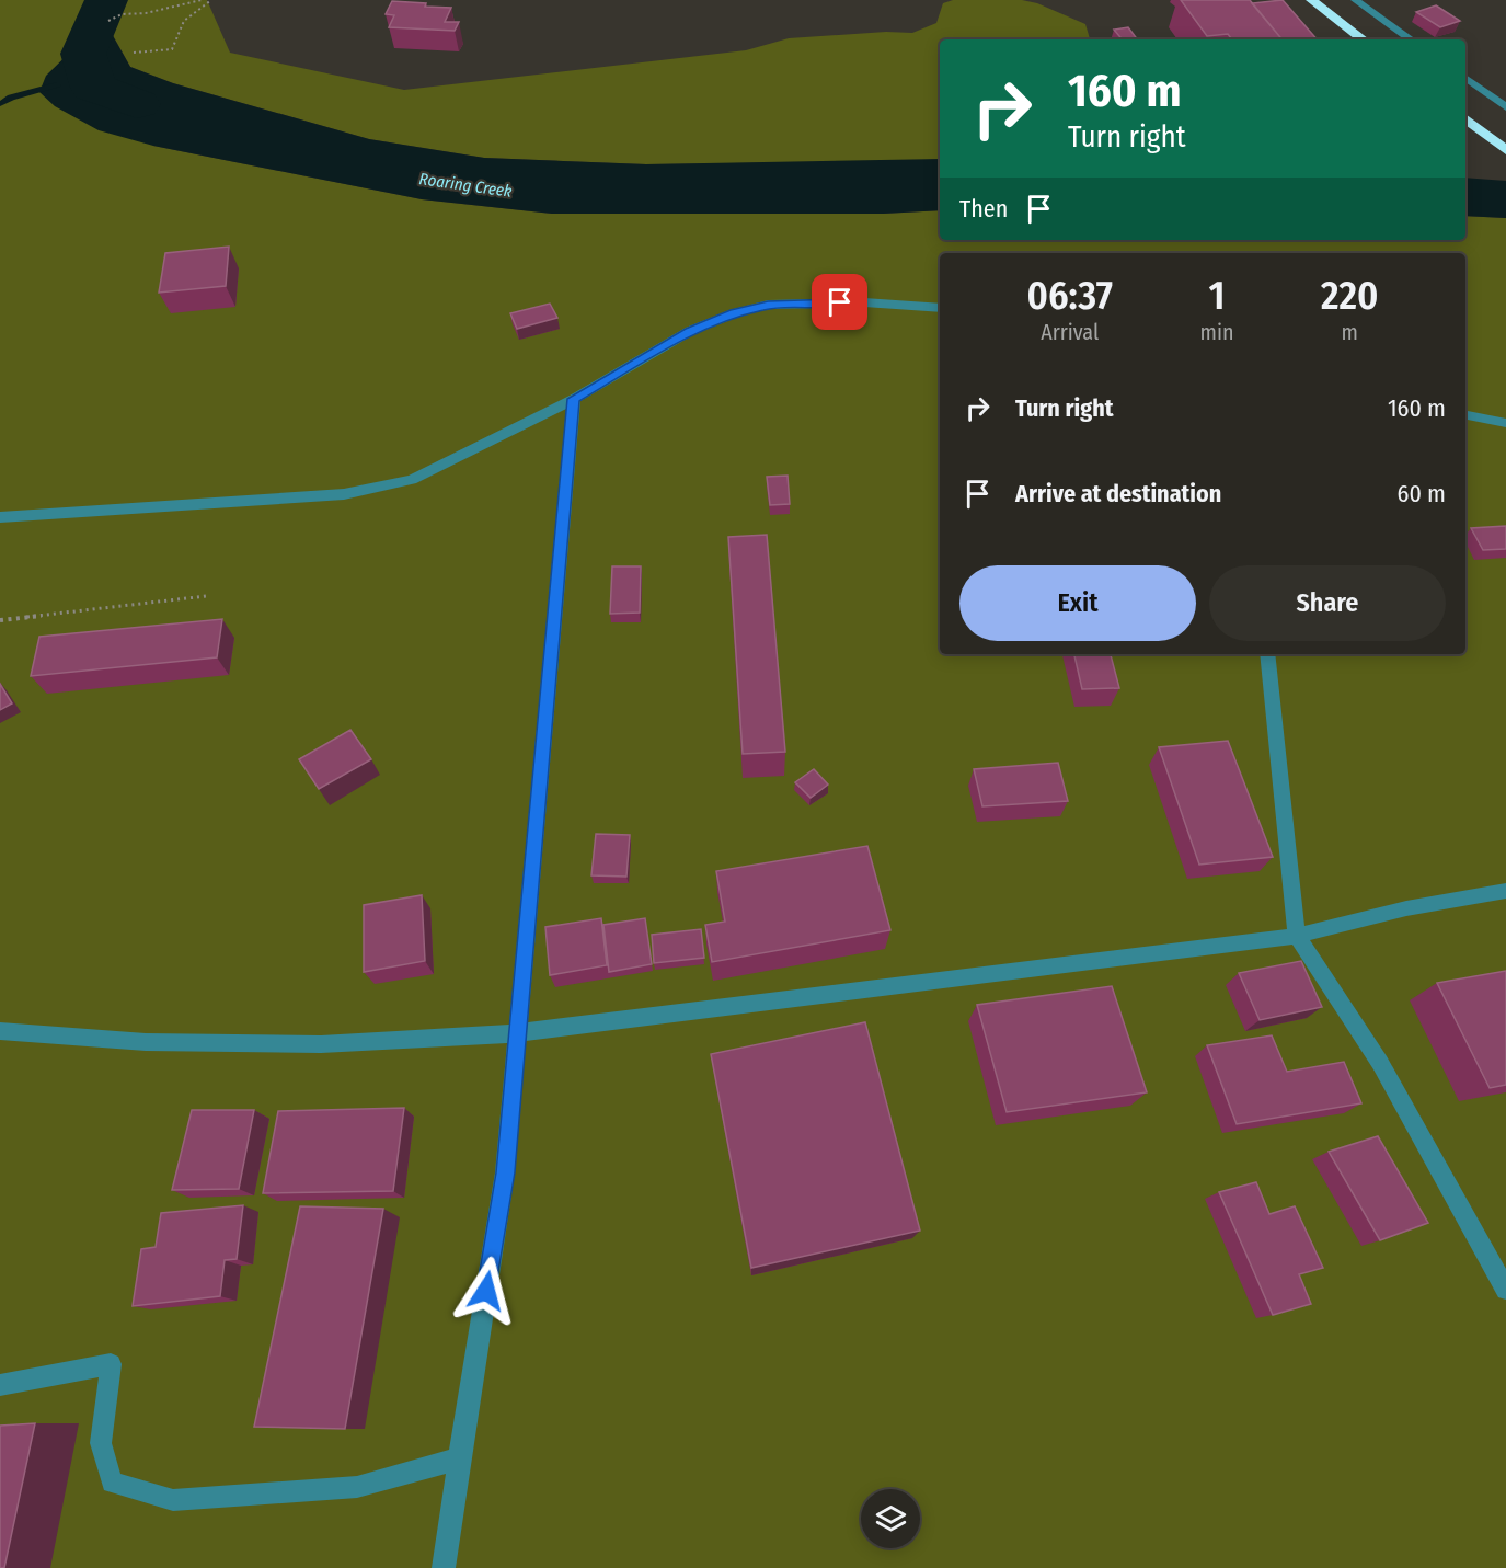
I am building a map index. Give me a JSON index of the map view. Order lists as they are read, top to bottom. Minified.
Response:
{"water":["Roaring Creek"],"page":{"turn":["160 m","Turn right"],"then":"Then","eta":["06:37","Arrival","1","min","220","m"],"list":[{"name":"Turn right","value":"160 m"},{"name":"Arrive at destination","value":"60 m"}],"buttons":["Exit","Share"]}}
